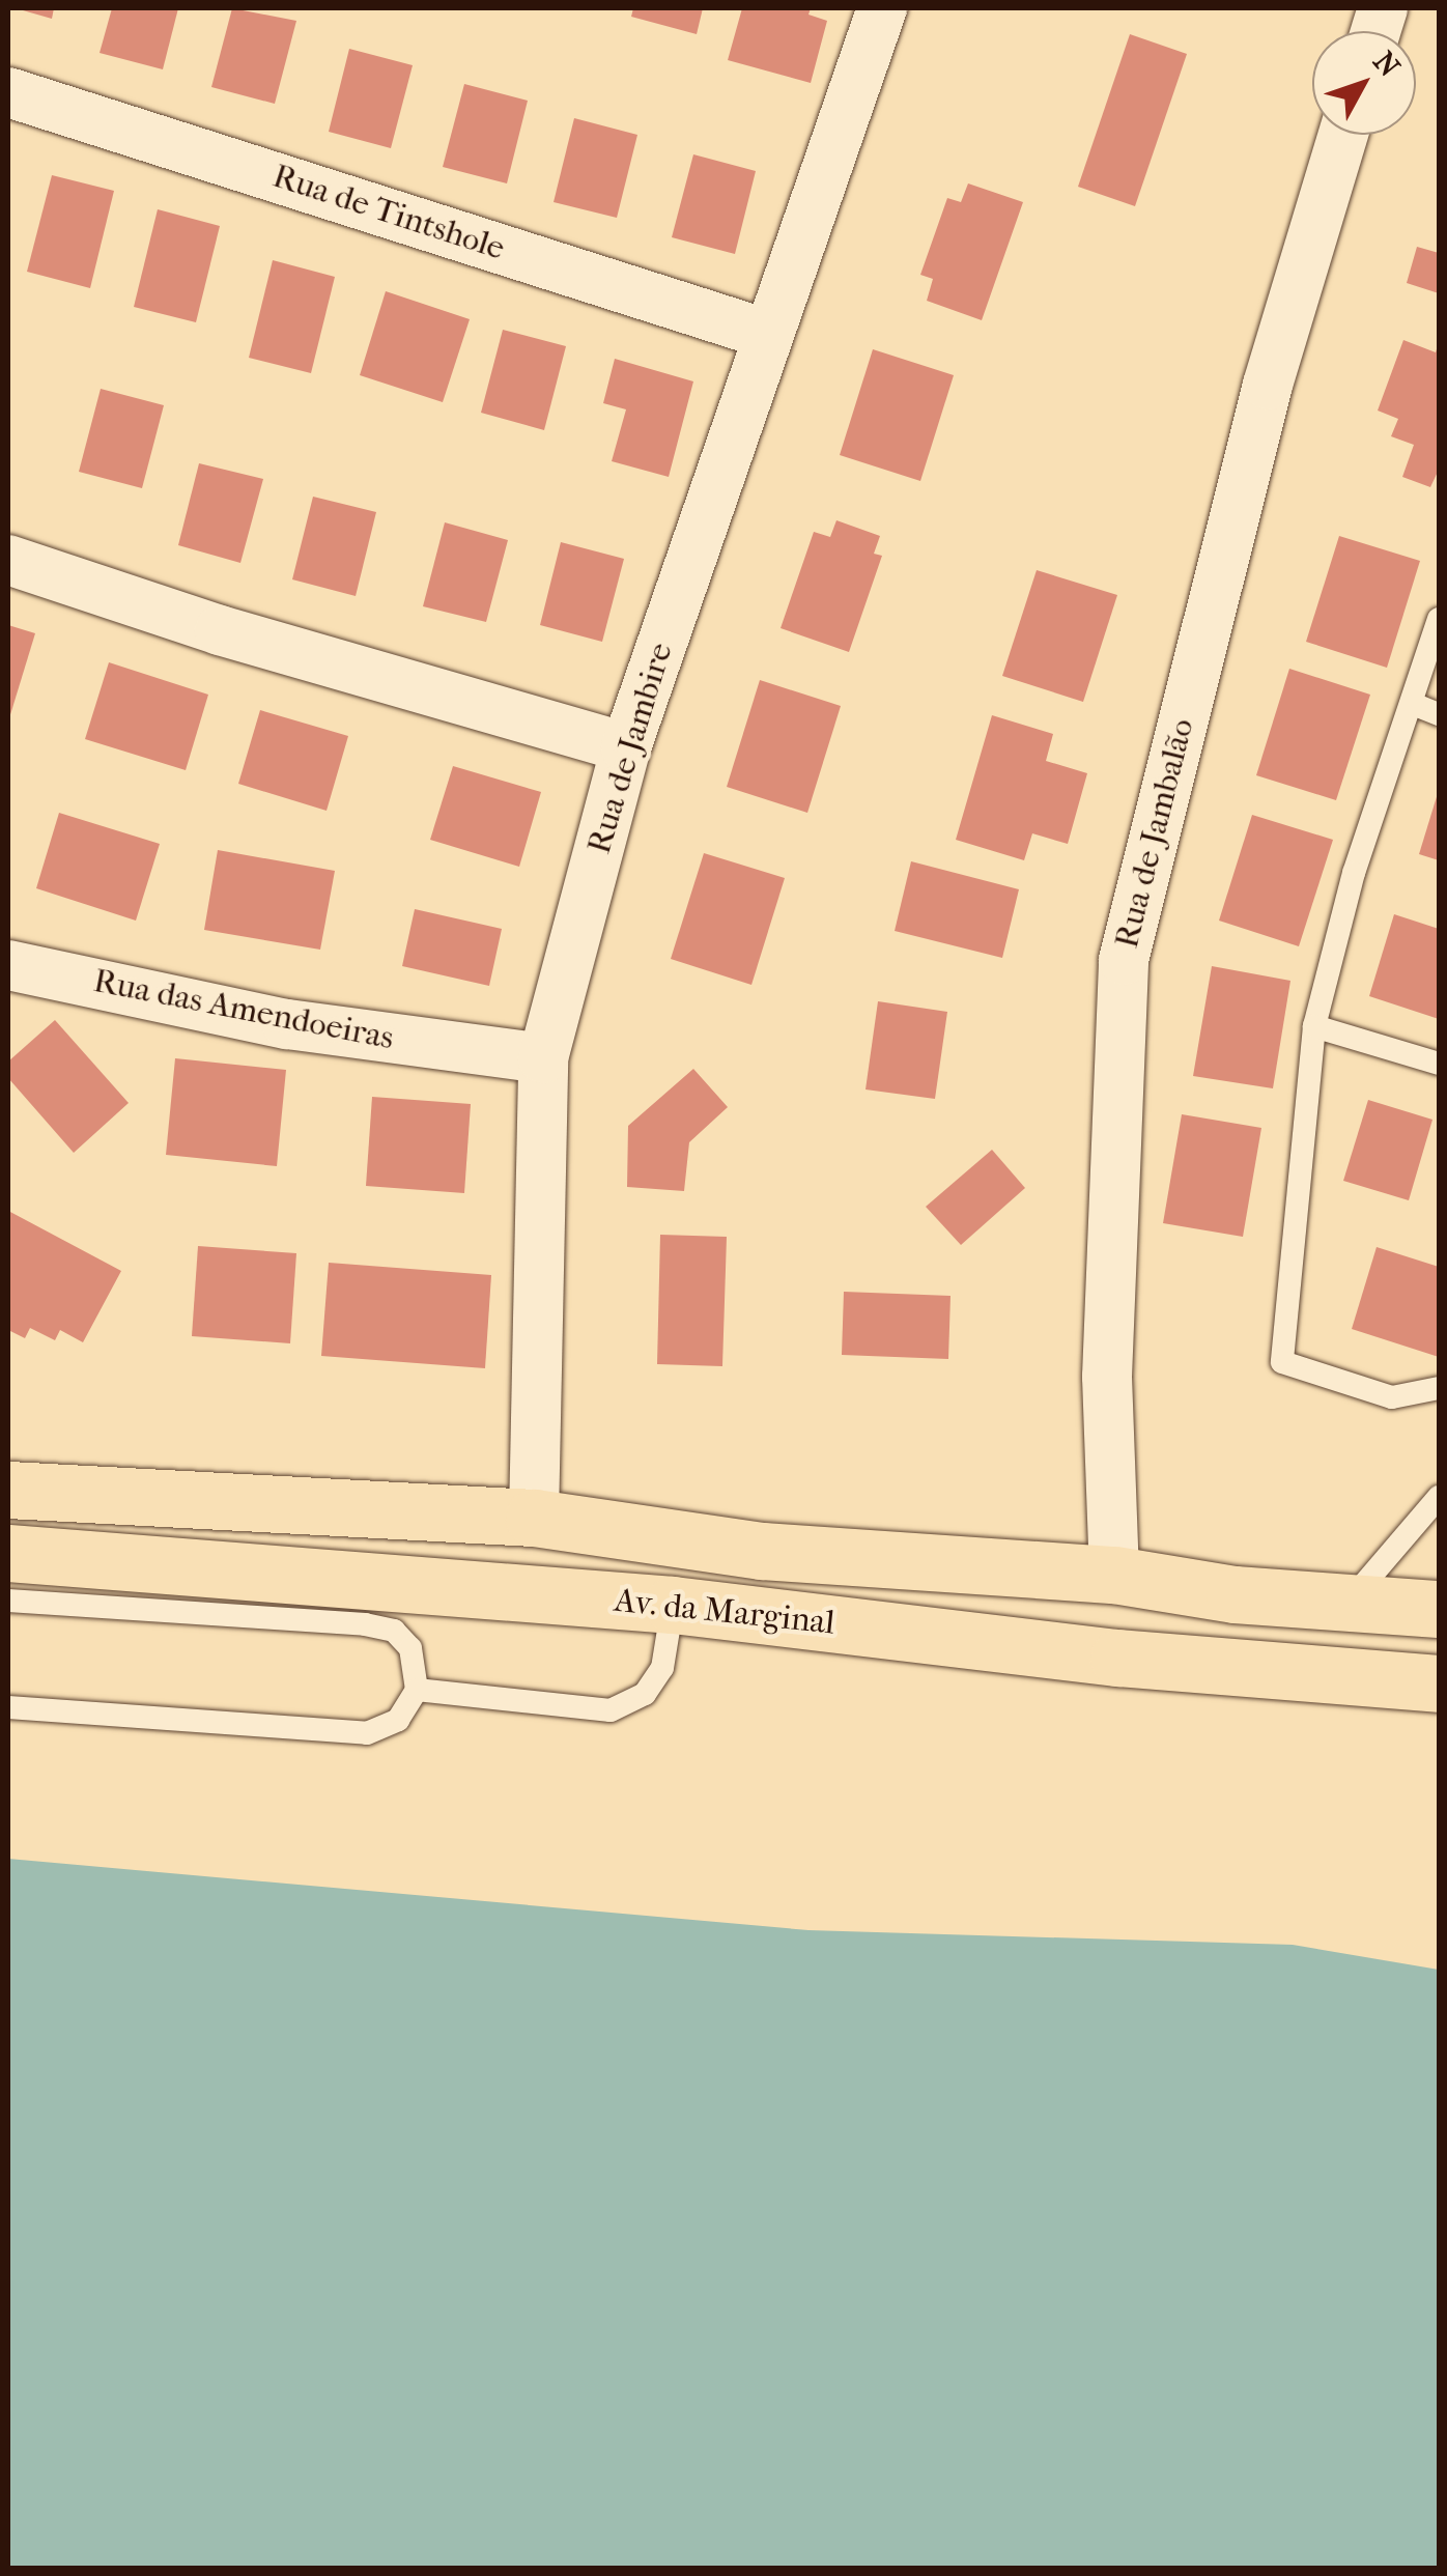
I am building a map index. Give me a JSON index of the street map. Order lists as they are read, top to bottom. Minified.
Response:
{"streets":{"main road":["Av. da Marginal"],"street":["Rua de Tintshole","Rua de Jambire","Rua de Jambalão","Rua das Amendoeiras"]},"crossings":[["Rua de Tintshole","Rua de Jambire"],["Rua de Jambire","Rua das Amendoeiras"],["Rua de Jambire","Av. da Marginal"],["Rua de Jambalão","Av. da Marginal"]],"north":"top right"}
